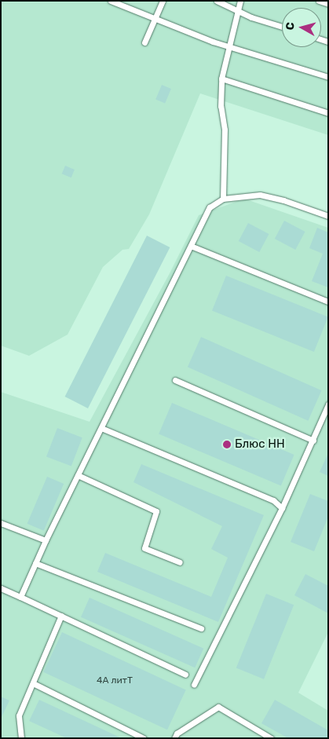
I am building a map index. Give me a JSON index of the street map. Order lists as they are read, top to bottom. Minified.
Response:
{"places":["Блюс НН"],"house_numbers":["4А литТ"],"north":"left"}
